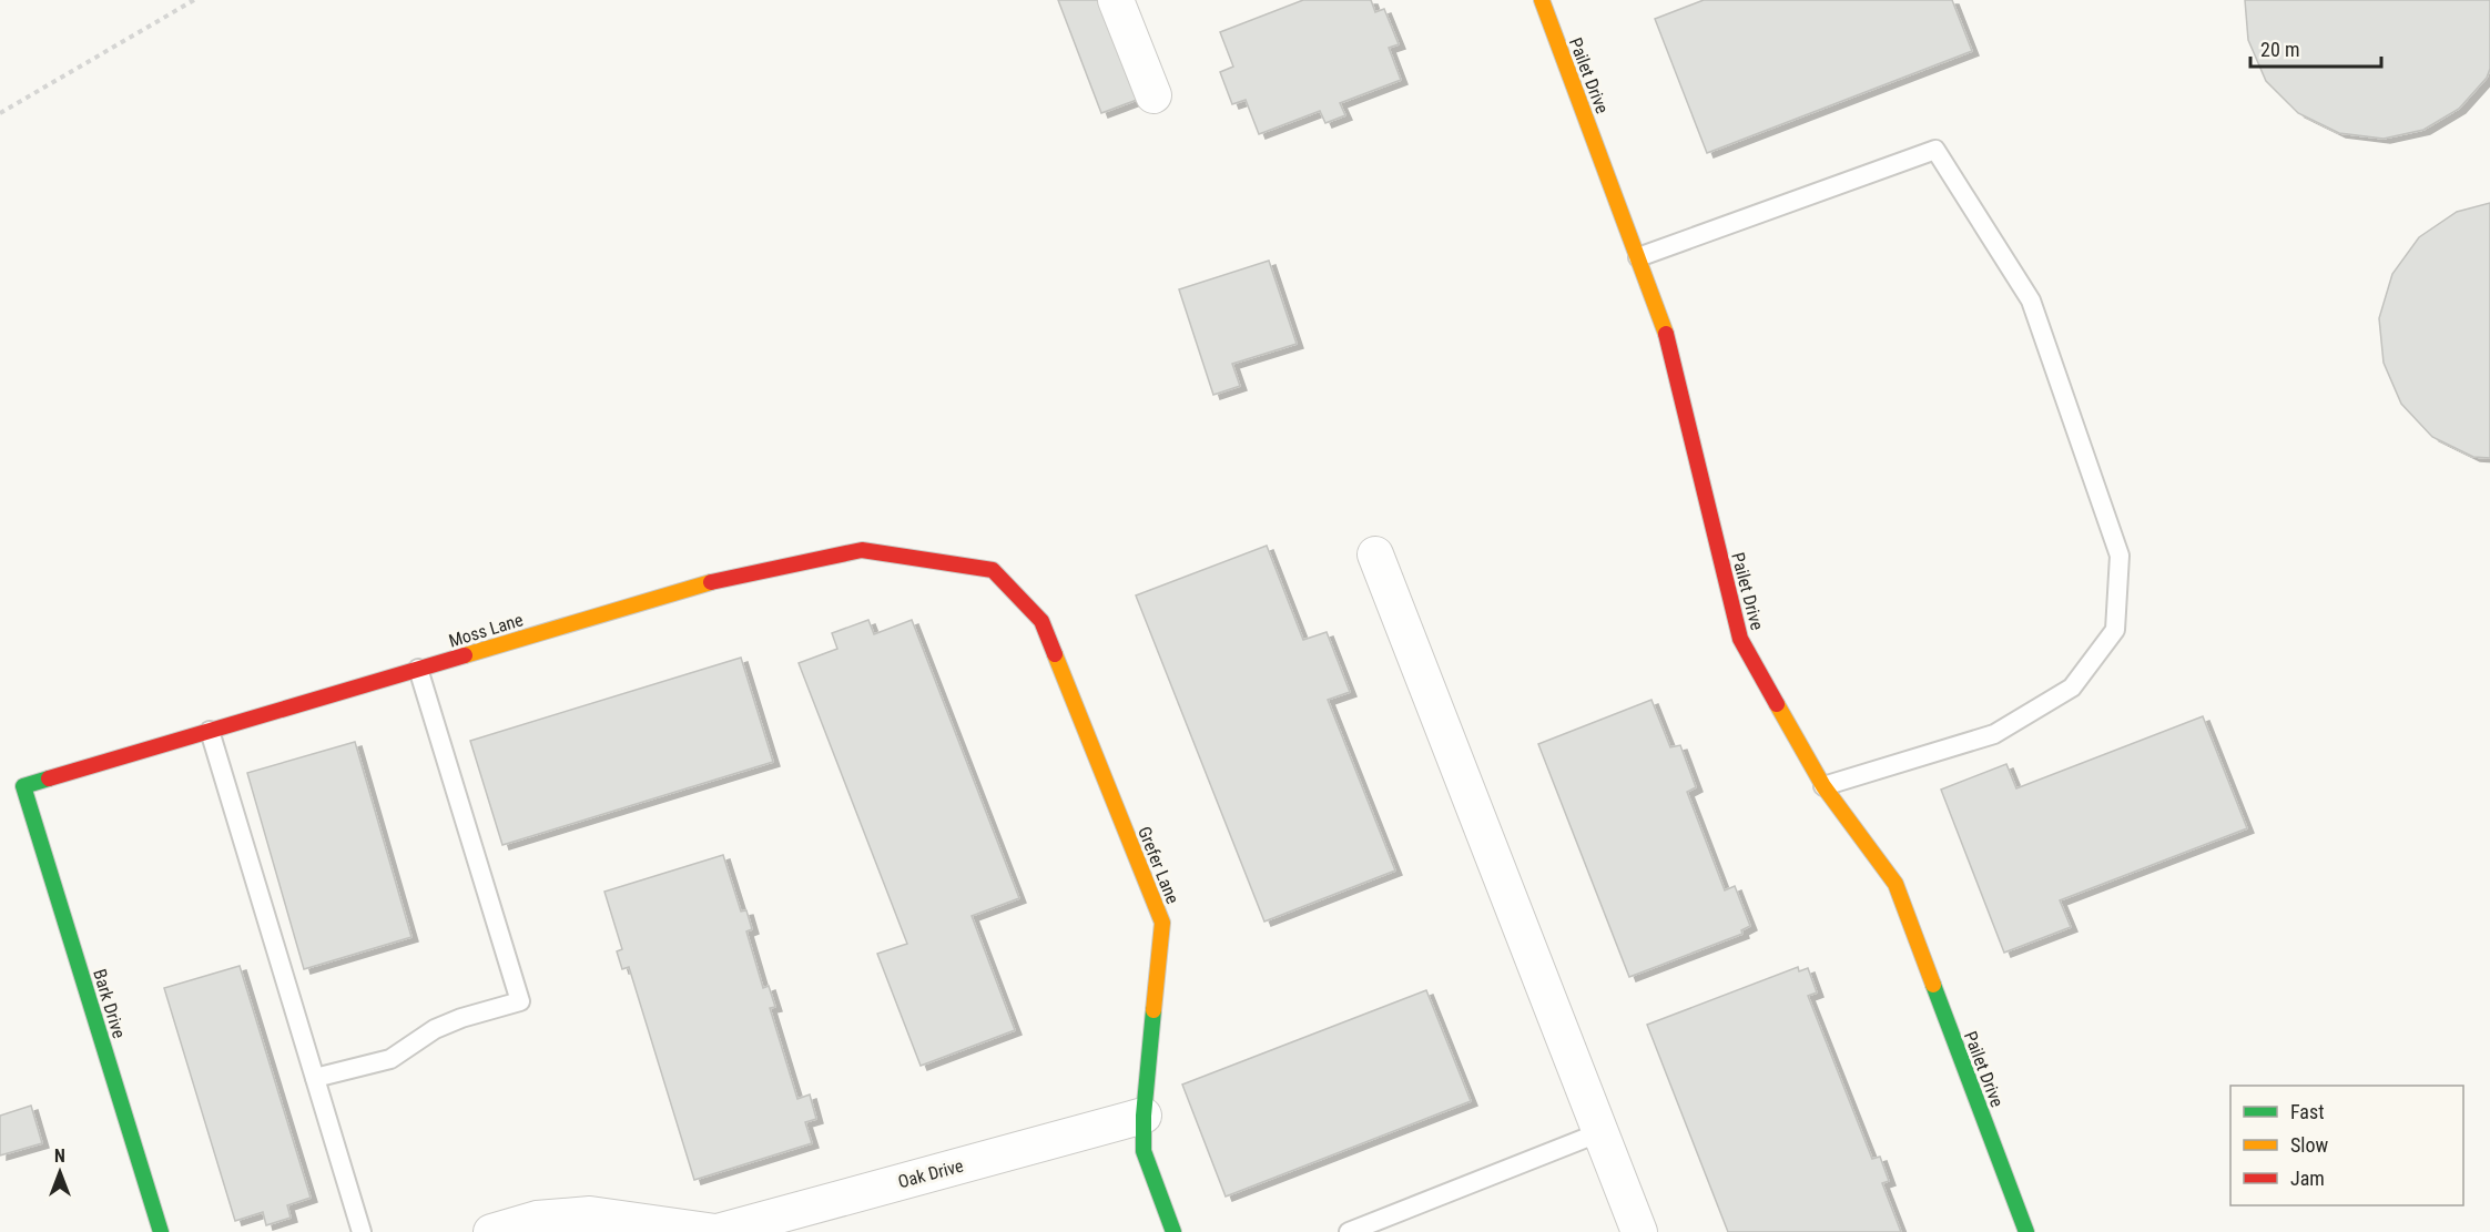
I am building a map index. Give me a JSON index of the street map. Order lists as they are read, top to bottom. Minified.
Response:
{"streets":{"street":["Pailet Drive","Moss Lane","Grefer Lane","Bark Drive","Oak Drive"]},"crossings":[["Moss Lane","Grefer Lane"],["Moss Lane","Bark Drive"],["Grefer Lane","Oak Drive"]],"legend":["Fast","Slow","Jam"],"scale_bar":"20 m","north":"top"}
